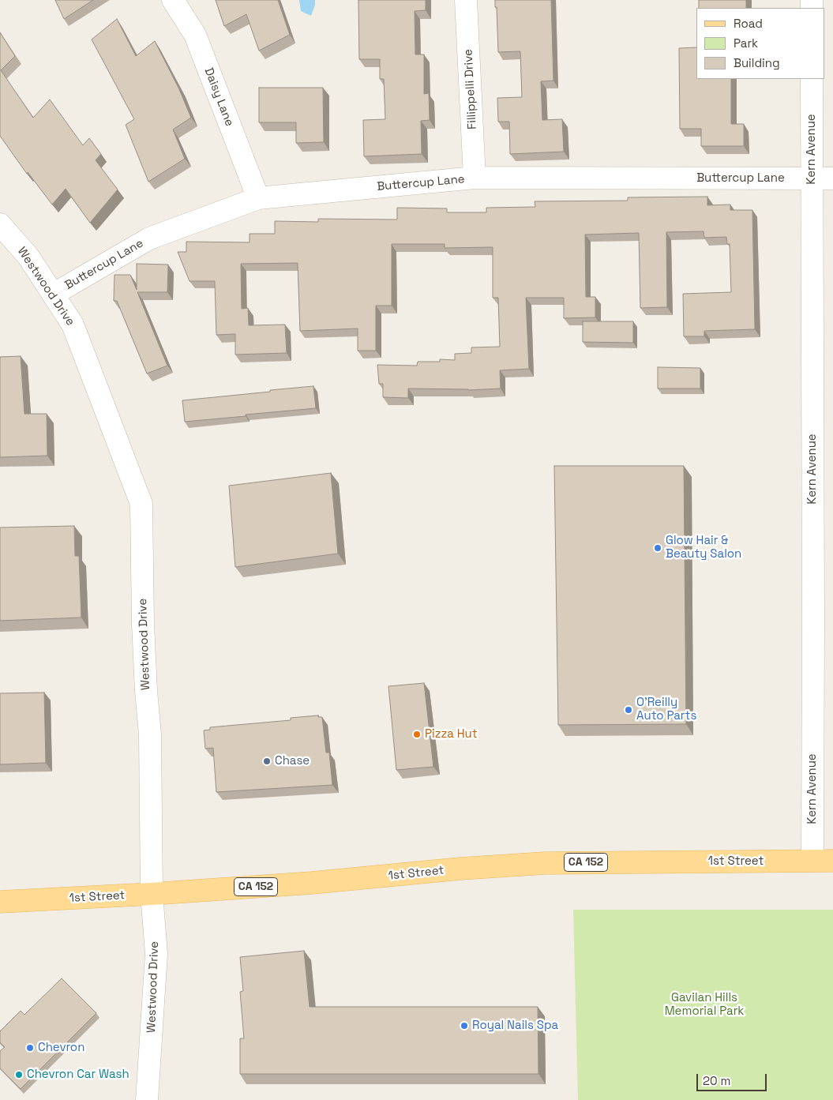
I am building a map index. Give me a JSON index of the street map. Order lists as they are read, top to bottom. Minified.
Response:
{"streets":{"main road":["1st Street","CA 152"],"street":["Fillippelli Drive","Daisy Lane","Kern Avenue","Buttercup Lane","Westwood Drive"]},"crossings":[["Fillippelli Drive","Buttercup Lane"],["Daisy Lane","Buttercup Lane"],["Kern Avenue","Buttercup Lane"],["Kern Avenue","1st Street"],["Buttercup Lane","Westwood Drive"],["Westwood Drive","1st Street"]],"parks":["Gavilan Hills Memorial Park"],"places":["Glow Hair & Beauty Salon","O'Reilly Auto Parts","Pizza Hut","Chase","Royal Nails Spa","Chevron","Chevron Car Wash"],"legend":["Road","Park","Building"],"scale_bar":"20 m"}
